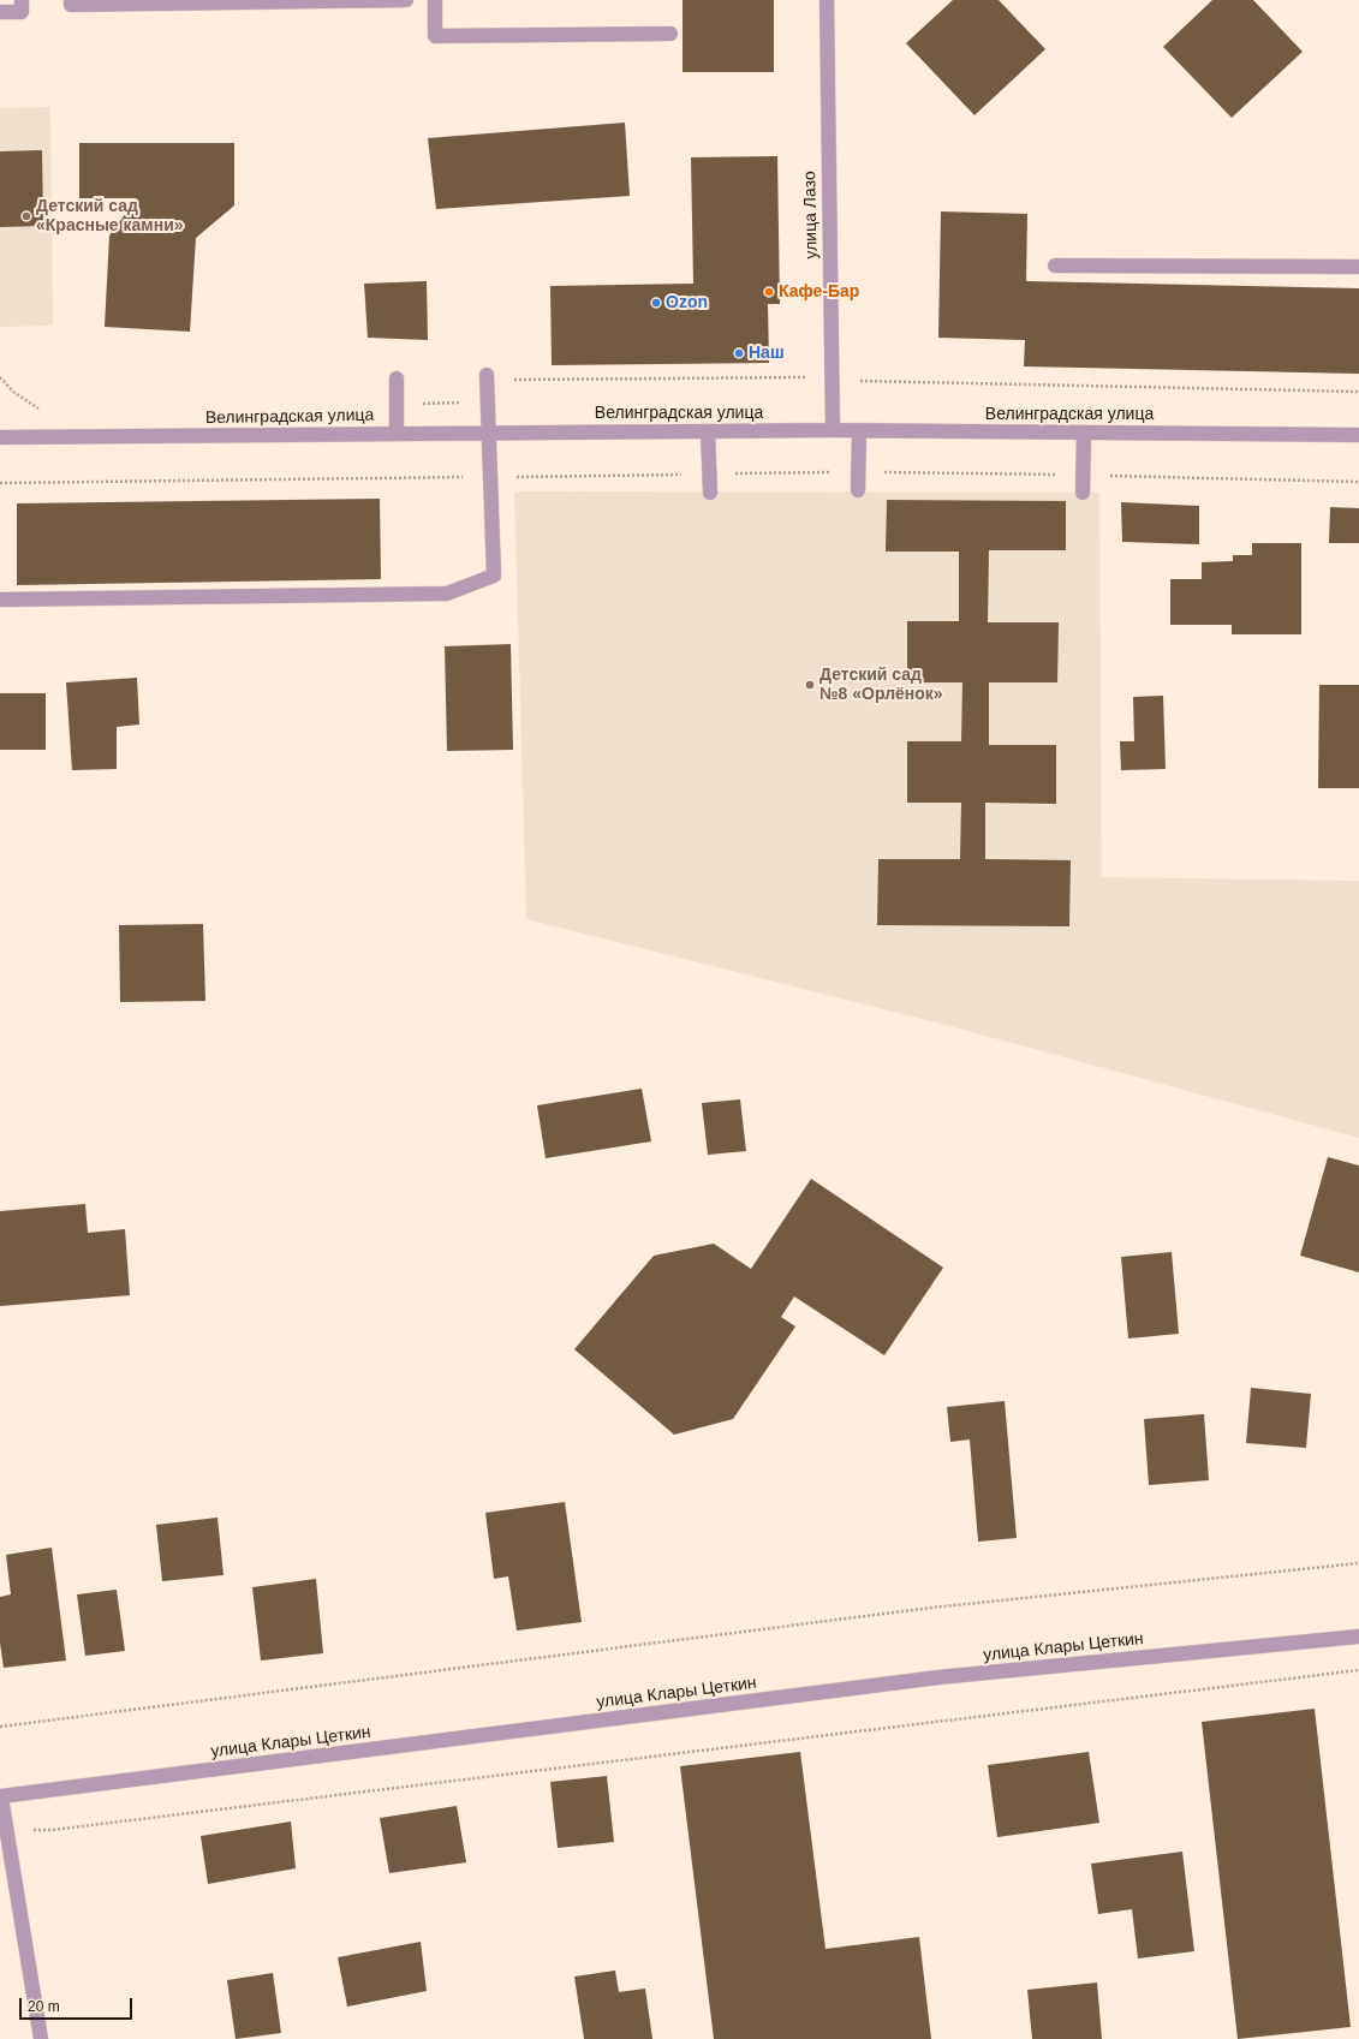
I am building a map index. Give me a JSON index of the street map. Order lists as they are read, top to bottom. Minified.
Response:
{"streets":{"street":["улица Лазо","Велинградская улица","улица Клары Цеткин"]},"crossings":[["улица Лазо","Велинградская улица"]],"places":["Детский сад «Красные камни»","Кафе-Бар","Ozon","Наш","Детский сад №8 «Орлёнок»"],"scale_bar":"20 m"}
